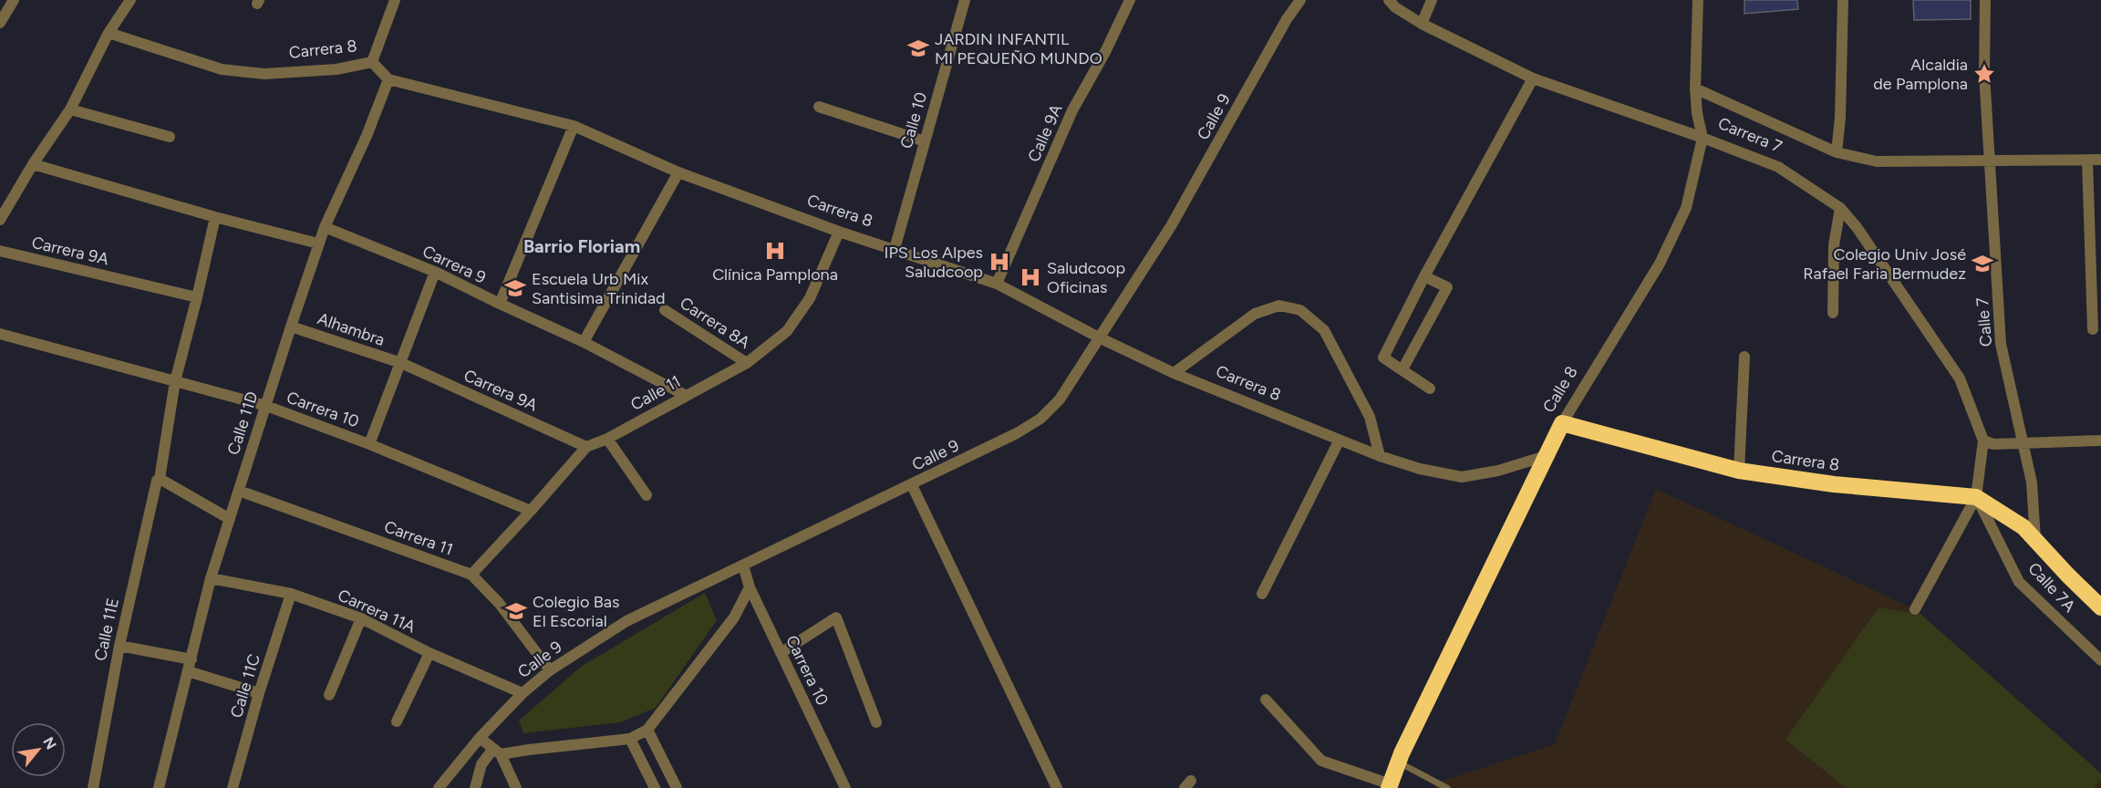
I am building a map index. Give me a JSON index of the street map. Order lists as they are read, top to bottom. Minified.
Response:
{"streets":{"highway":["Carrera 8","Calle 8"],"street":["Calle 9","Calle 10","Calle 9A","Carrera 7","Carrera 9A","Carrera 9","Calle 7","Carrera 8A","Alhambra","Calle 11","Carrera 10","Calle 11D","Carrera 11","Calle 7A","Carrera 11A","Calle 11E","Calle 11C"]},"crossings":[["Carrera 8","Calle 9"],["Carrera 8","Calle 10"],["Carrera 8","Calle 9A"],["Carrera 8","Carrera 7"],["Carrera 8","Calle 7"],["Carrera 8","Calle 8"],["Carrera 8","Calle 11"],["Carrera 8","Calle 11D"],["Carrera 8","Calle 7A"],["Calle 9","Carrera 10"],["Calle 9","Carrera 11"],["Calle 9","Carrera 11A"],["Carrera 7","Calle 7"],["Carrera 7","Calle 8"],["Carrera 7","Calle 7A"],["Carrera 9A","Alhambra"],["Carrera 9A","Calle 11"],["Carrera 9A","Calle 11E"],["Carrera 9","Calle 11"],["Carrera 9","Calle 11D"],["Carrera 8A","Calle 11"],["Alhambra","Calle 11D"],["Calle 11","Carrera 10"],["Calle 11","Carrera 11"],["Carrera 10","Calle 11D"],["Carrera 10","Calle 11E"],["Calle 11D","Carrera 11"],["Calle 11D","Carrera 11A"],["Carrera 11A","Calle 11C"]],"districts":["Barrio Floriam"],"places":{"school or university":["JARDIN INFANTIL MI PEQUEÑO MUNDO","Colegio Univ José Rafael Faria Bermudez","Escuela Urb Mix Santisima Trinidad","Colegio Bas El Escorial"],"place":["Alcaldia de Pamplona"],"hospital":["Clínica Pamplona","IPS Los Alpes Saludcoop","Saludcoop Oficinas"]},"north":"top right"}
